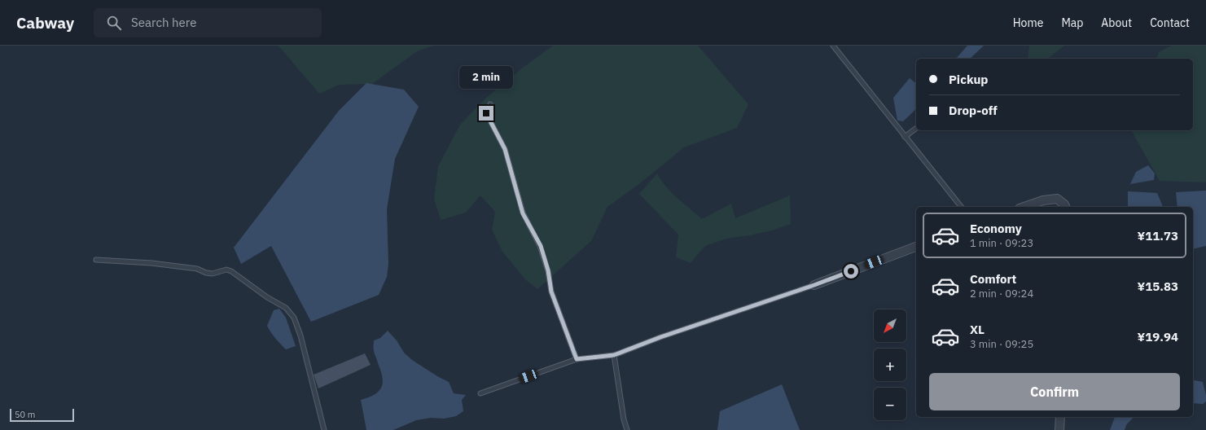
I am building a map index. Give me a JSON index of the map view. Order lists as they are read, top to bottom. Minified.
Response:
{"scale_bar":"50 m","north":"bottom left","page":{"header":"Cabway","search":"Search here","nav":["Home","Map","About","Contact"],"banner":["Pickup","Drop-off"],"bubble":"2 min","list":[{"name":"Economy","note":"1 min · 09:23","value":"¥11.73"},{"name":"Comfort","note":"2 min · 09:24","value":"¥15.83"},{"name":"XL","note":"3 min · 09:25","value":"¥19.94"}],"map_buttons":["+","−"],"buttons":"Confirm","scale":"50 m"}}
